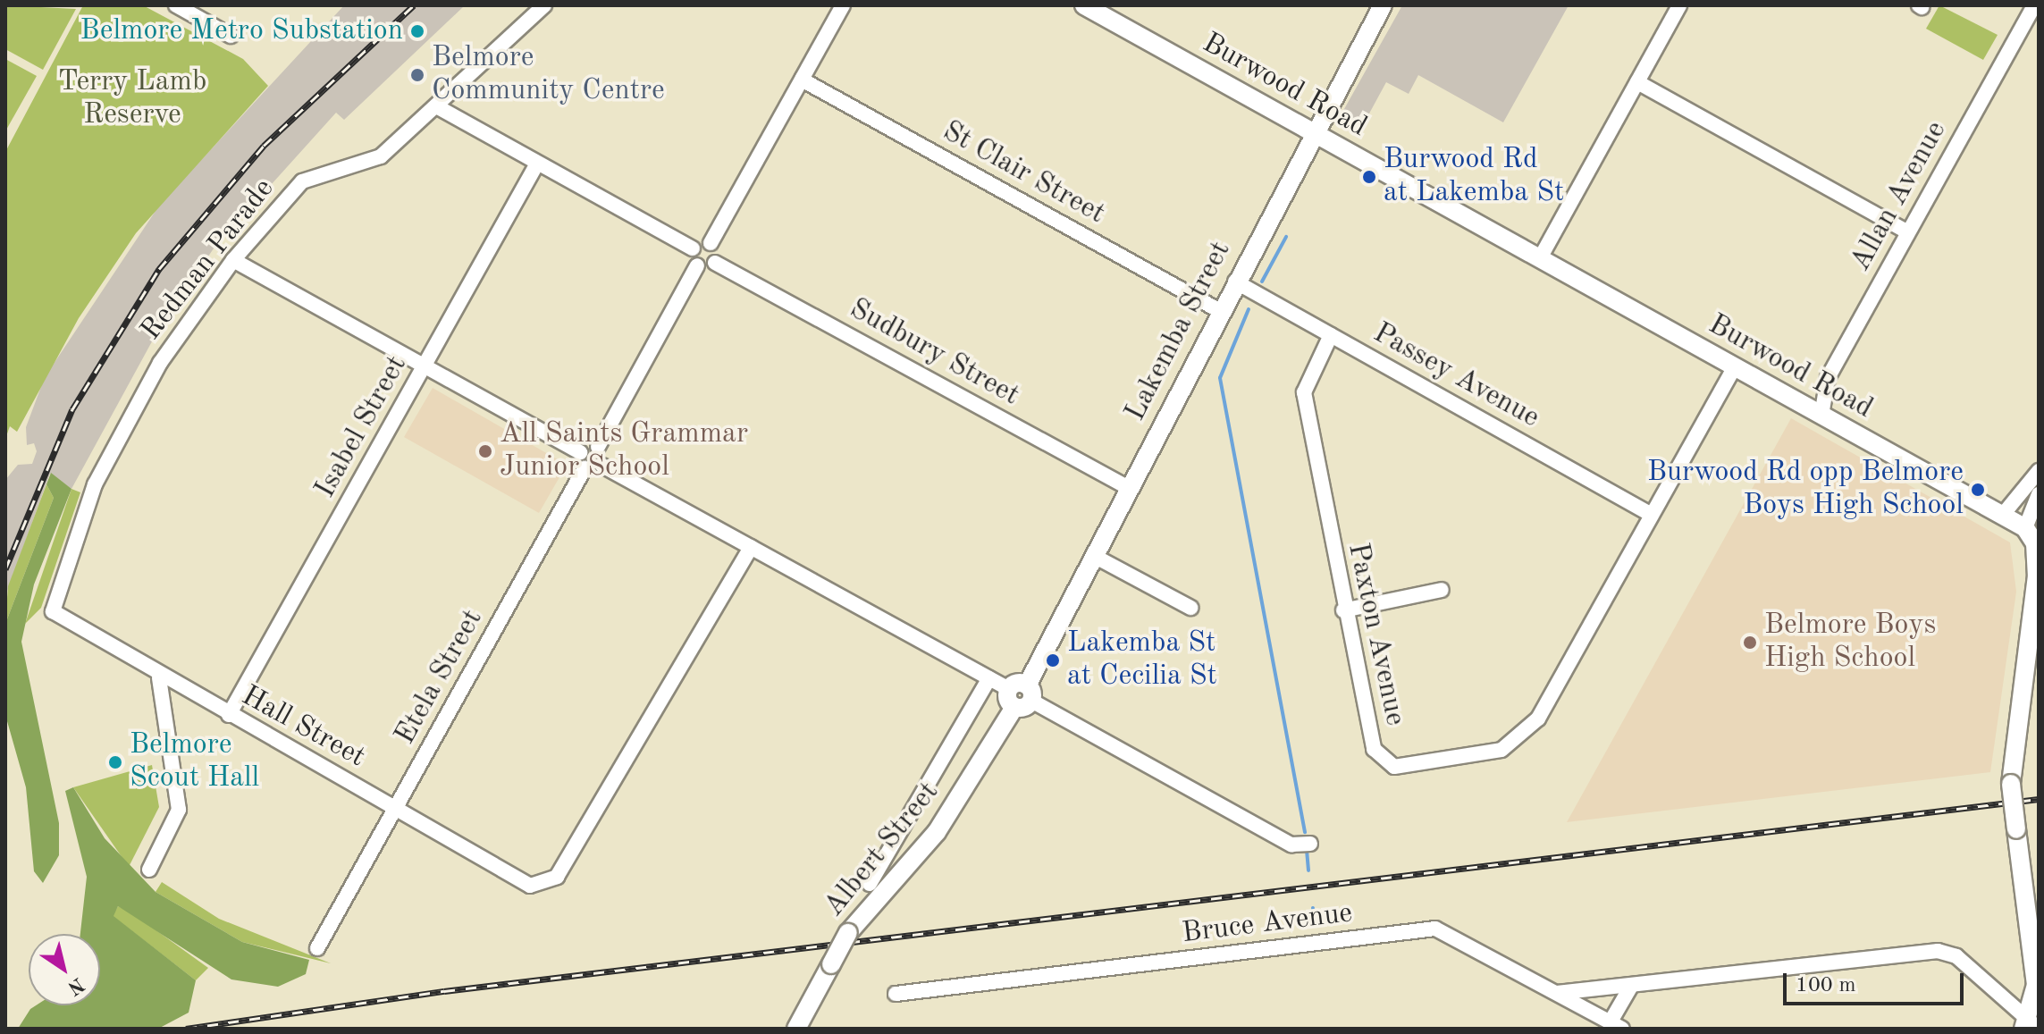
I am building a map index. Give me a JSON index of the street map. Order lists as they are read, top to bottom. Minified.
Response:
{"streets":{"main road":["Burwood Road","Lakemba Street","Albert Street"],"street":["St Clair Street","Allan Avenue","Redman Parade","Sudbury Street","Passey Avenue","Isabel Street","Paxton Avenue","Etela Street","Hall Street","Bruce Avenue"]},"crossings":[["Burwood Road","Allan Avenue"],["Burwood Road","Lakemba Street"],["Burwood Road","Paxton Avenue"],["St Clair Street","Lakemba Street"],["Redman Parade","Hall Street"],["Lakemba Street","Sudbury Street"],["Lakemba Street","Passey Avenue"],["Lakemba Street","Albert Street"],["Passey Avenue","Paxton Avenue"],["Isabel Street","Hall Street"],["Etela Street","Hall Street"]],"parks":["Terry Lamb Reserve"],"places":["Belmore Metro Substation","Belmore Community Centre","Burwood Rd at Lakemba St","All Saints Grammar Junior School","Burwood Rd opp Belmore Boys High School","Belmore Boys High School","Lakemba St at Cecilia St","Belmore Scout Hall"],"scale_bar":"100 m","north":"bottom right"}
